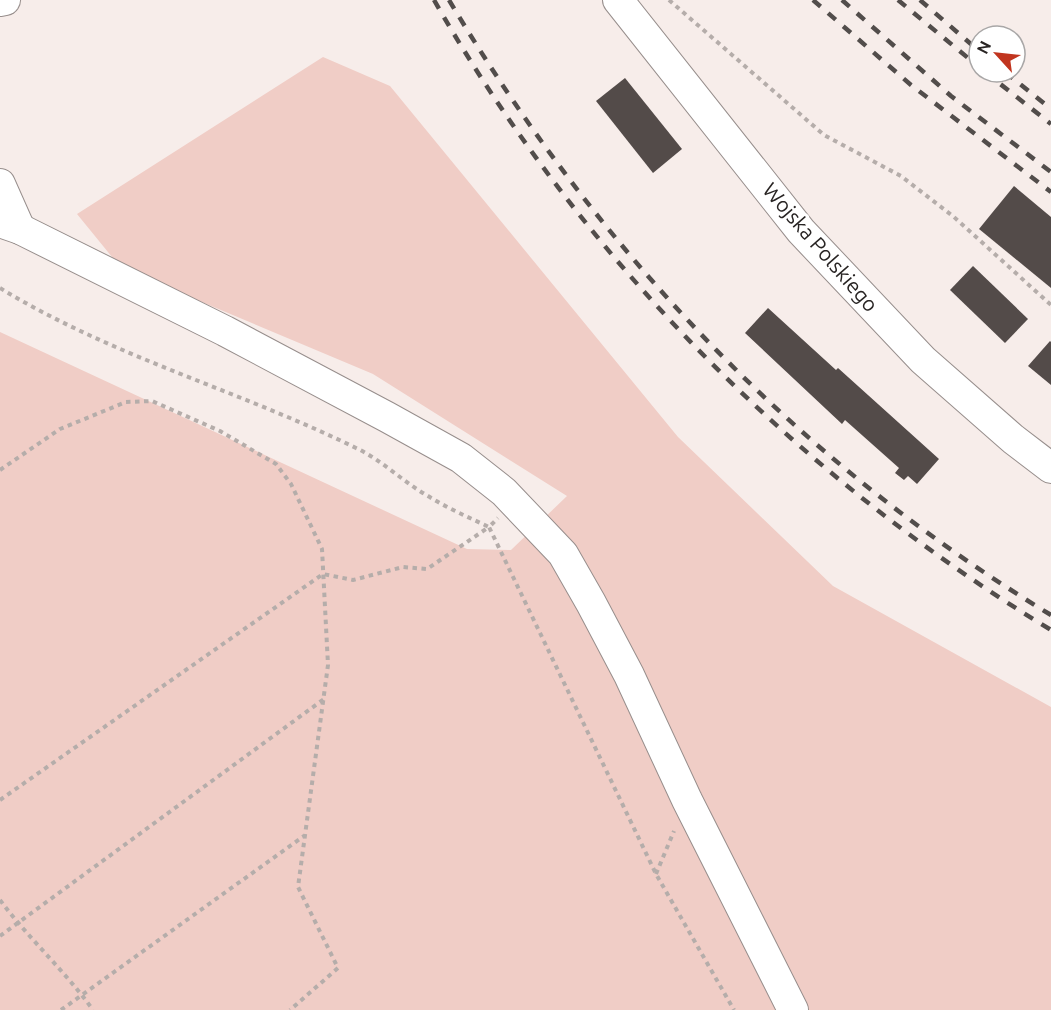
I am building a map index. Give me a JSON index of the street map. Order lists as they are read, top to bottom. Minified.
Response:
{"streets":{"street":["Wojska Polskiego"]},"north":"top left"}
